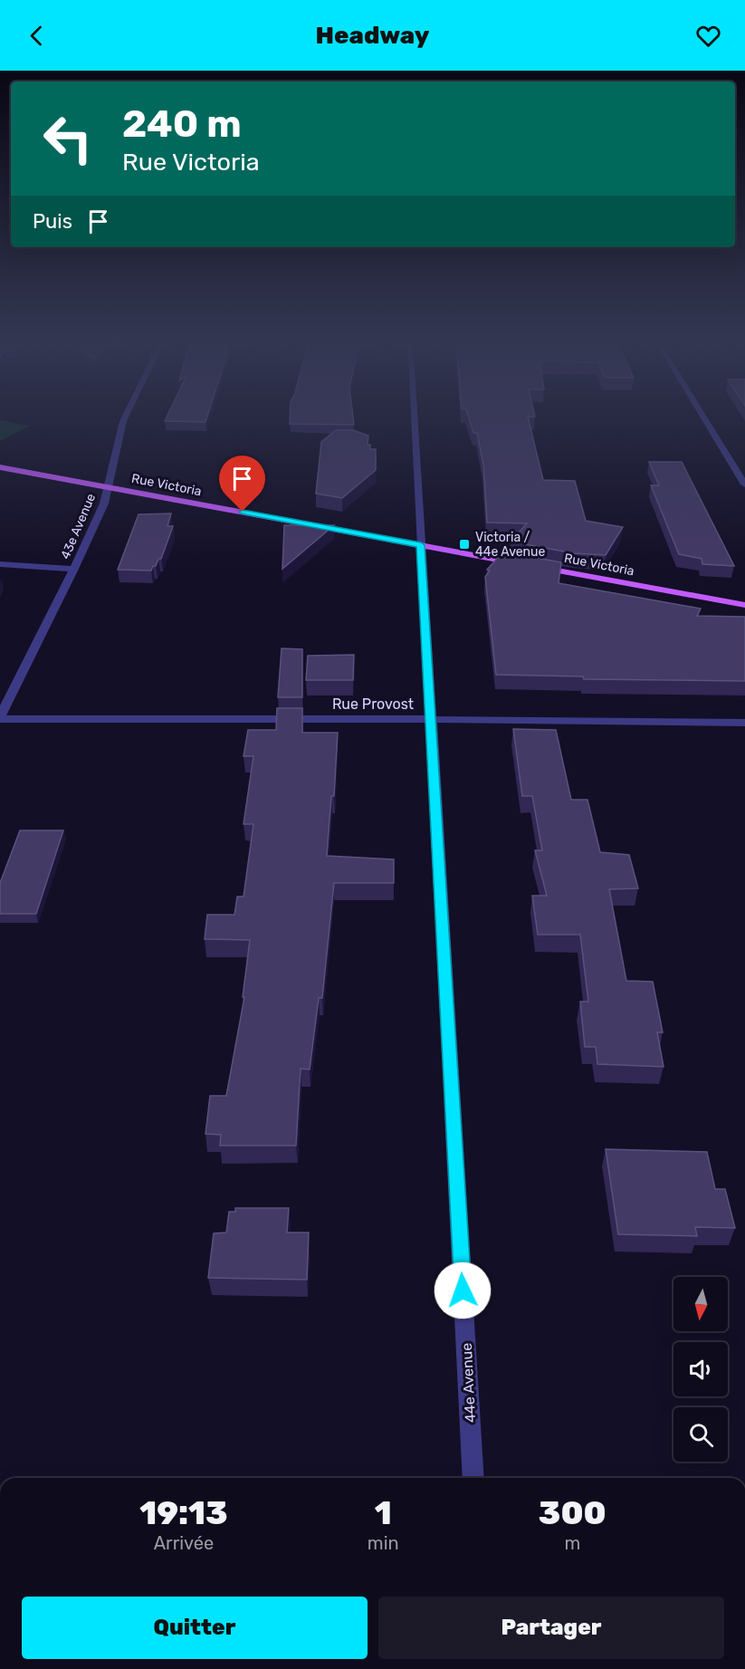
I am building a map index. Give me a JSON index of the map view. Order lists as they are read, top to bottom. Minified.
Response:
{"streets":{"main road":["Rue Victoria"],"street":["43e Avenue","Rue Provost","44e Avenue"]},"crossings":[["Rue Victoria","43e Avenue"],["Rue Victoria","44e Avenue"],["43e Avenue","Rue Provost"],["Rue Provost","44e Avenue"]],"places":{"transit":["Victoria / 44e Avenue"]},"north":"bottom","page":{"header":"Headway","turn":["240 m","Rue Victoria"],"then":"Puis","eta":["19:13","Arrivée","1","min","300","m"],"buttons":["Quitter","Partager"]}}
